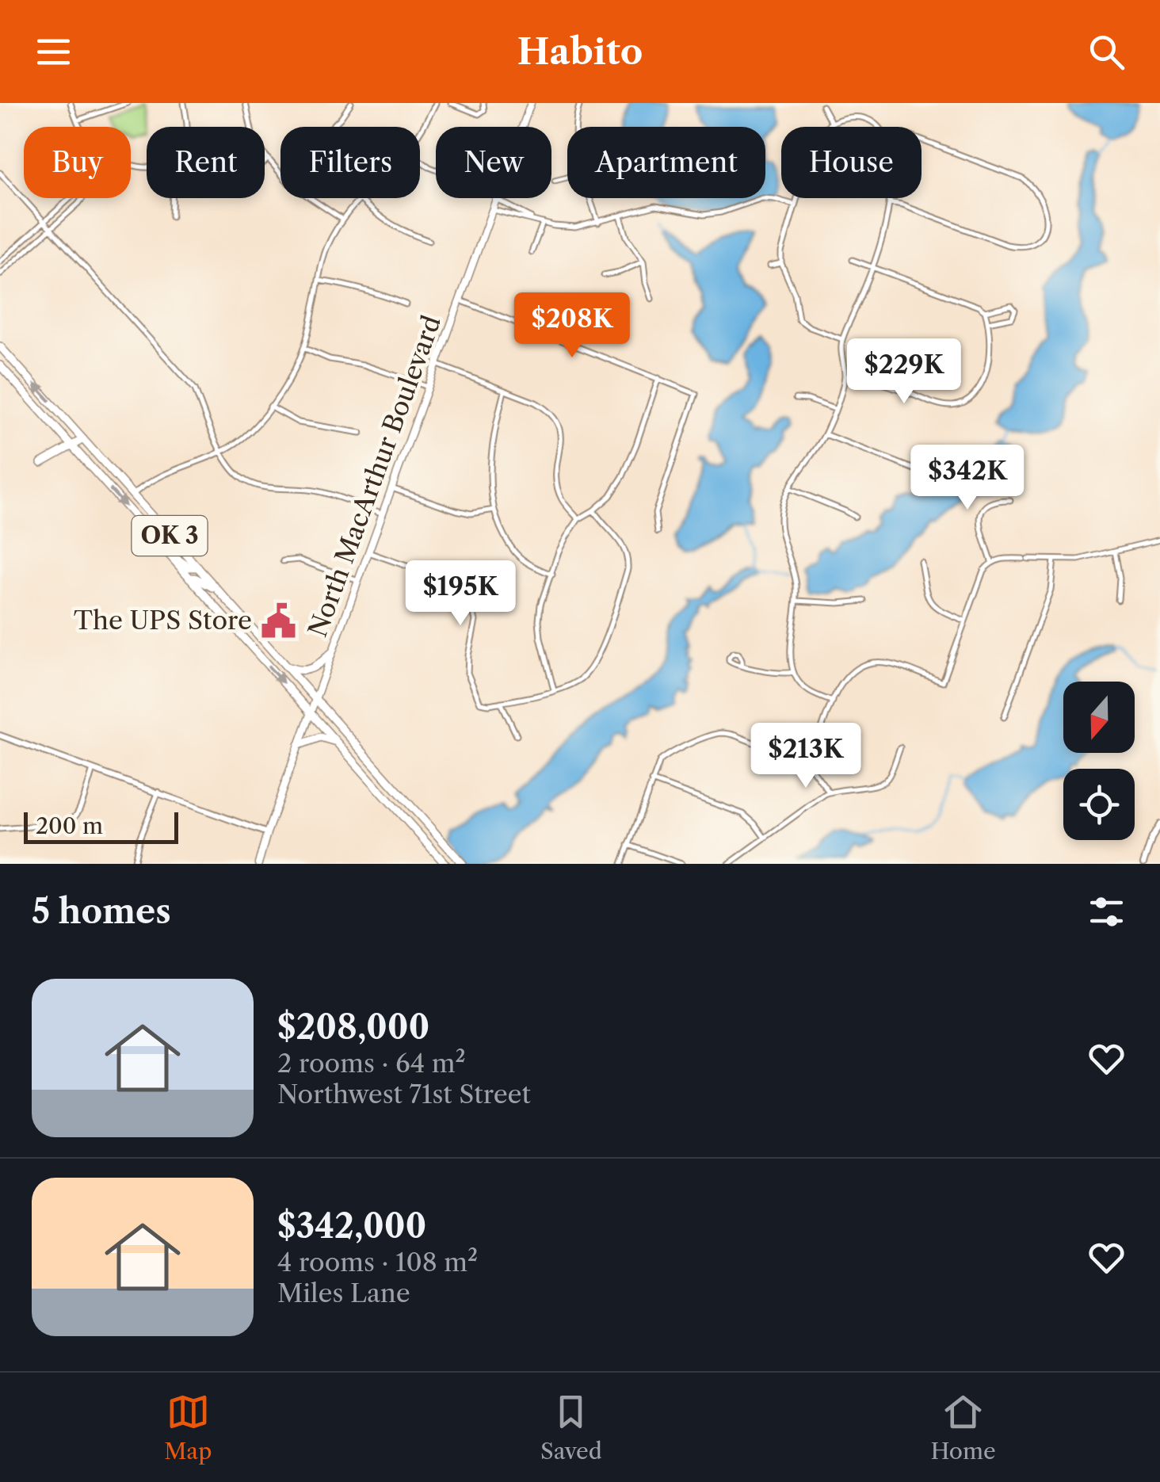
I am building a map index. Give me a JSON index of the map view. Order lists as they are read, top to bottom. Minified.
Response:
{"streets":{"highway":["OK 3"],"main road":["North MacArthur Boulevard"]},"crossings":[["North MacArthur Boulevard","OK 3"]],"places":{"public building":["The UPS Store"]},"scale_bar":"200 m","north":"bottom","page":{"header":"Habito","chip":["Buy","Rent","Filters","New","Apartment","House"],"price":["$208K","$229K","$342K","$195K","$213K"],"scale":"200 m","heading":"5 homes","list":[{"name":"$208,000","note":"2 rooms · 64 m² · Northwest 71st Street"},{"name":"$342,000","note":"4 rooms · 108 m² · Miles Lane"}],"tabs":["Map","Saved","Home"]}}
